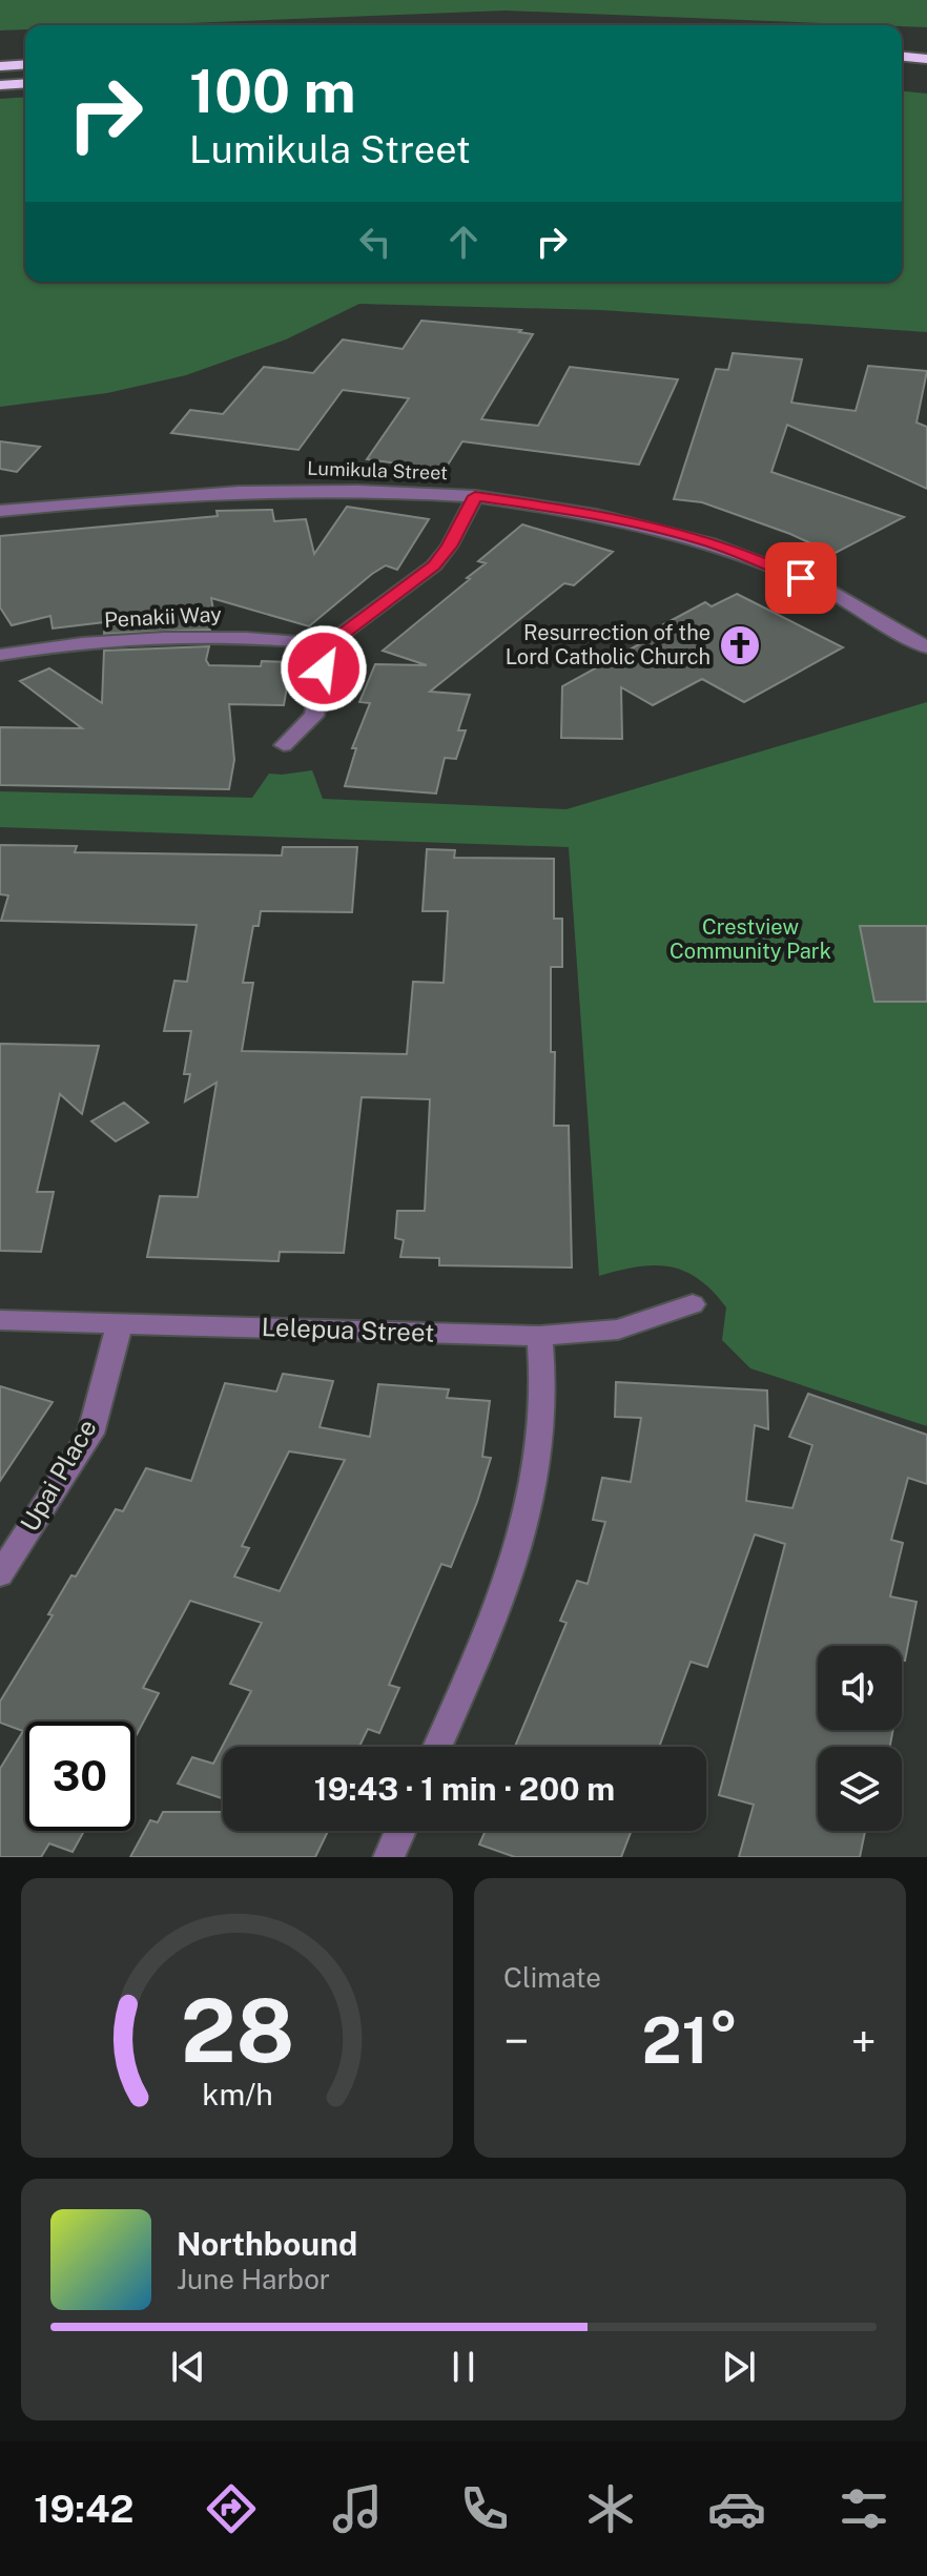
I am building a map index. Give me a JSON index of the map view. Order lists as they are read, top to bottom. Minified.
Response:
{"streets":{"street":["Lumikula Street","Penakii Way","Lelepua Street","Upai Place"]},"crossings":[["Lelepua Street","Upai Place"]],"parks":["Crestview Community Park"],"places":{"church":["Resurrection of the Lord Catholic Church"]},"page":{"turn":["100 m","Lumikula Street"],"limit":"30","trip":"19:43 · 1 min · 200 m","tile":"Climate","heat":["−","21°","+"],"song":["Northbound","June Harbor"],"tabs":"19:42","gauge":["28","km/h"]}}
